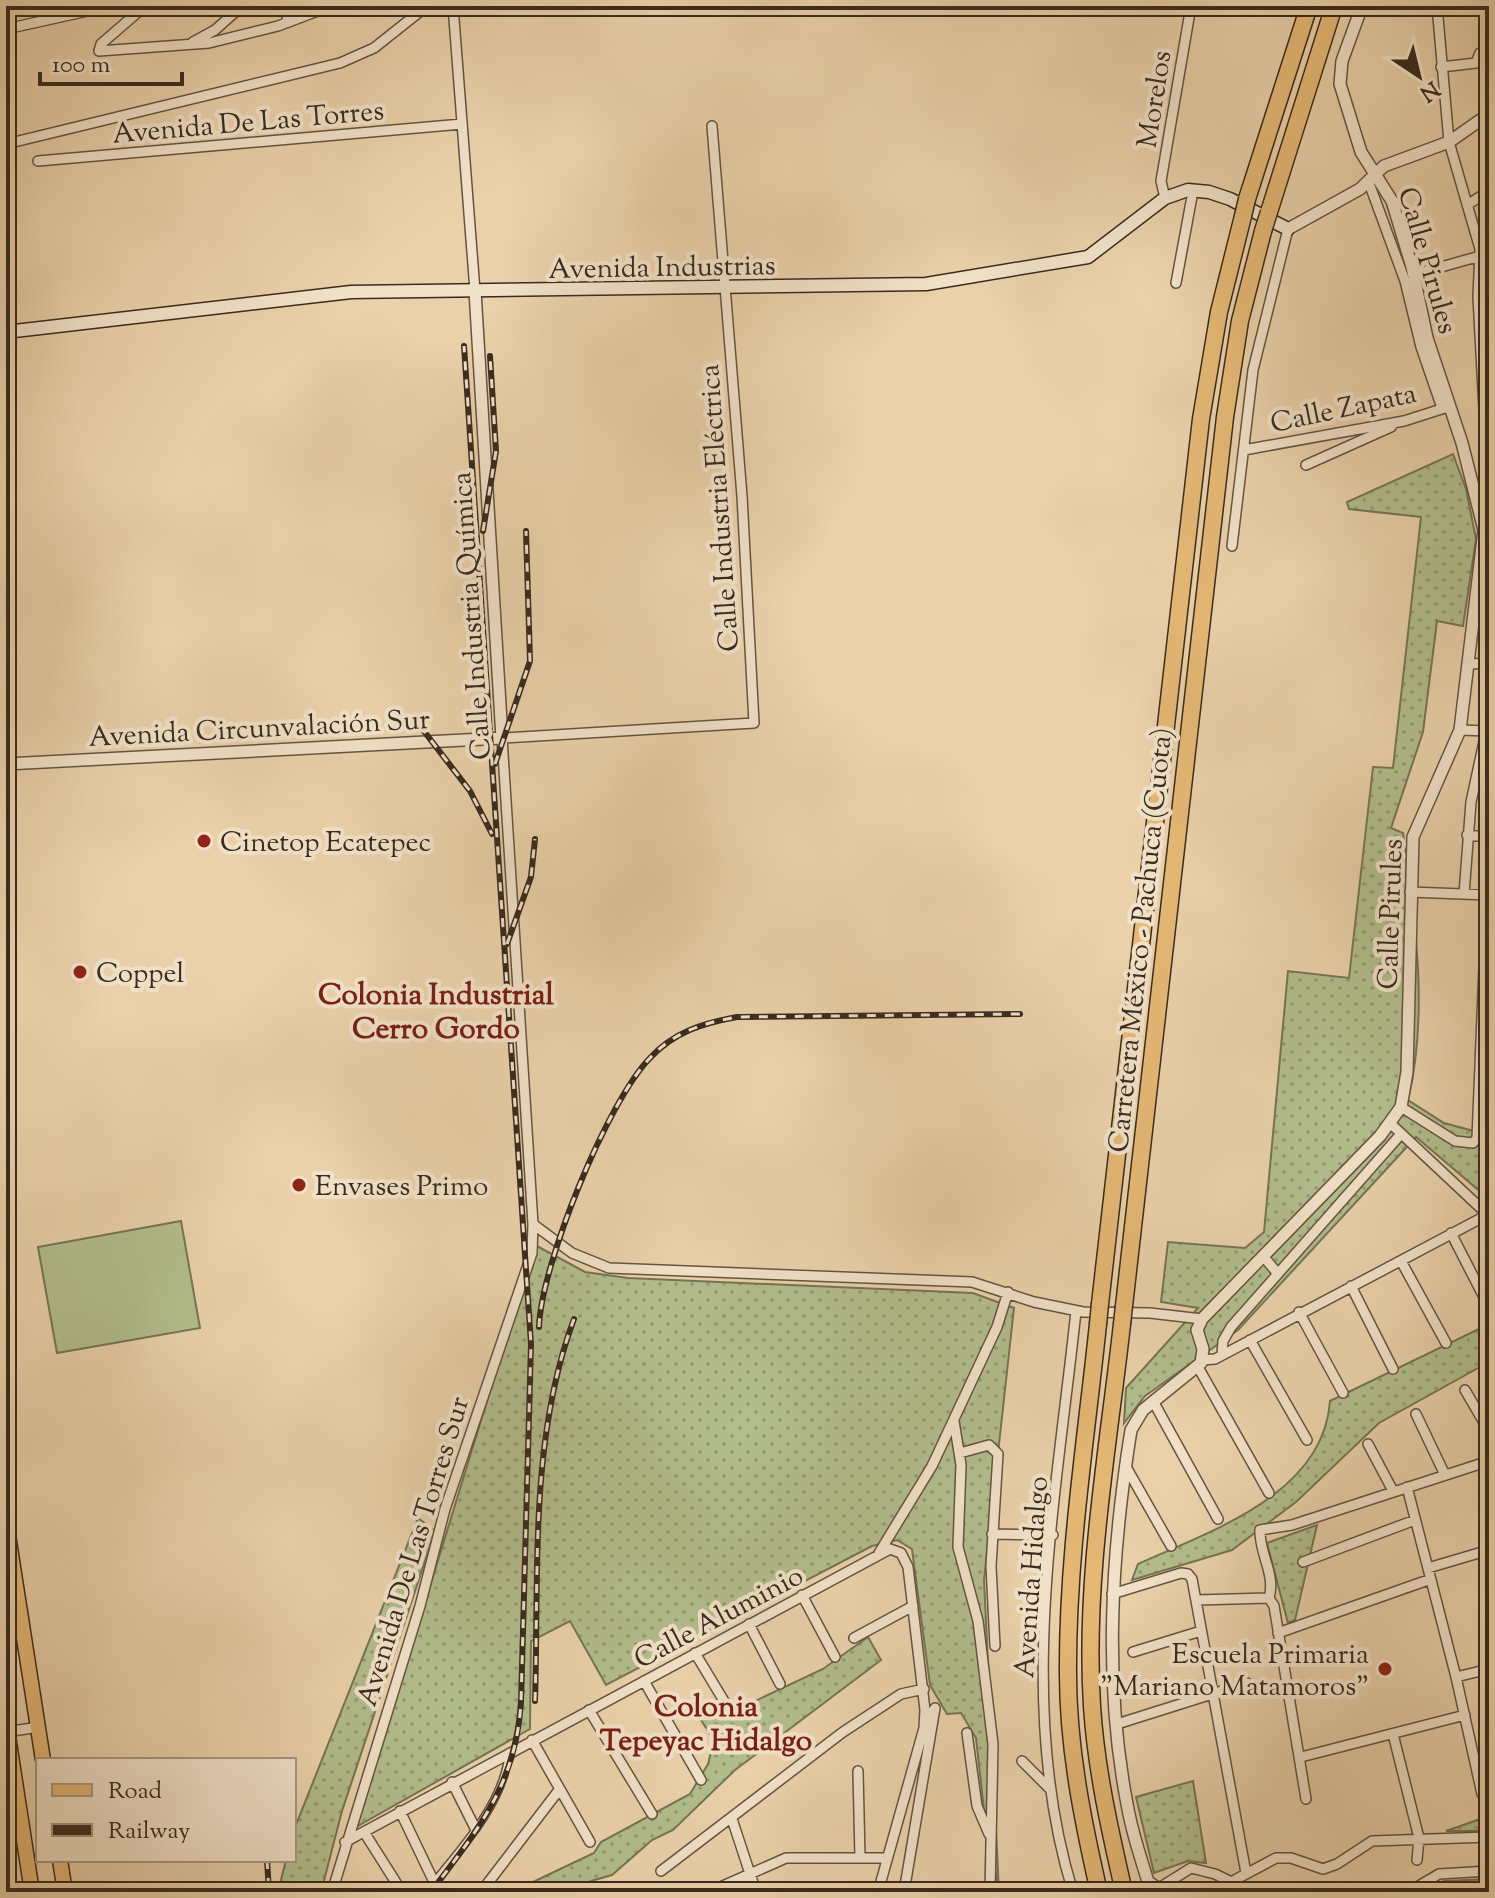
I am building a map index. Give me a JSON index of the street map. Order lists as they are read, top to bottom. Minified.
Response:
{"streets":{"highway":["Carretera México - Pachuca (Cuota)"],"main road":["Avenida Industrias"],"street":["Morelos","Avenida De Las Torres","Calle Pirules","Calle Zapata","Calle Industria Eléctrica","Calle Industria Química","Avenida Circunvalación Sur","Avenida De Las Torres Sur","Avenida Hidalgo","Calle Aluminio"]},"crossings":[["Morelos","Avenida Industrias"],["Avenida De Las Torres","Calle Industria Química"],["Calle Pirules","Calle Zapata"],["Avenida Industrias","Calle Industria Eléctrica"],["Avenida Industrias","Calle Industria Química"],["Calle Industria Eléctrica","Avenida Circunvalación Sur"],["Calle Industria Química","Avenida Circunvalación Sur"],["Calle Industria Química","Avenida De Las Torres Sur"],["Avenida De Las Torres Sur","Calle Aluminio"]],"districts":["Colonia Industrial Cerro Gordo","Colonia Tepeyac Hidalgo"],"places":["Cinetop Ecatepec","Coppel","Envases Primo","Escuela Primaria \"Mariano Matamoros\""],"legend":["Road","Railway"],"scale_bar":"100 m","north":"bottom right"}
